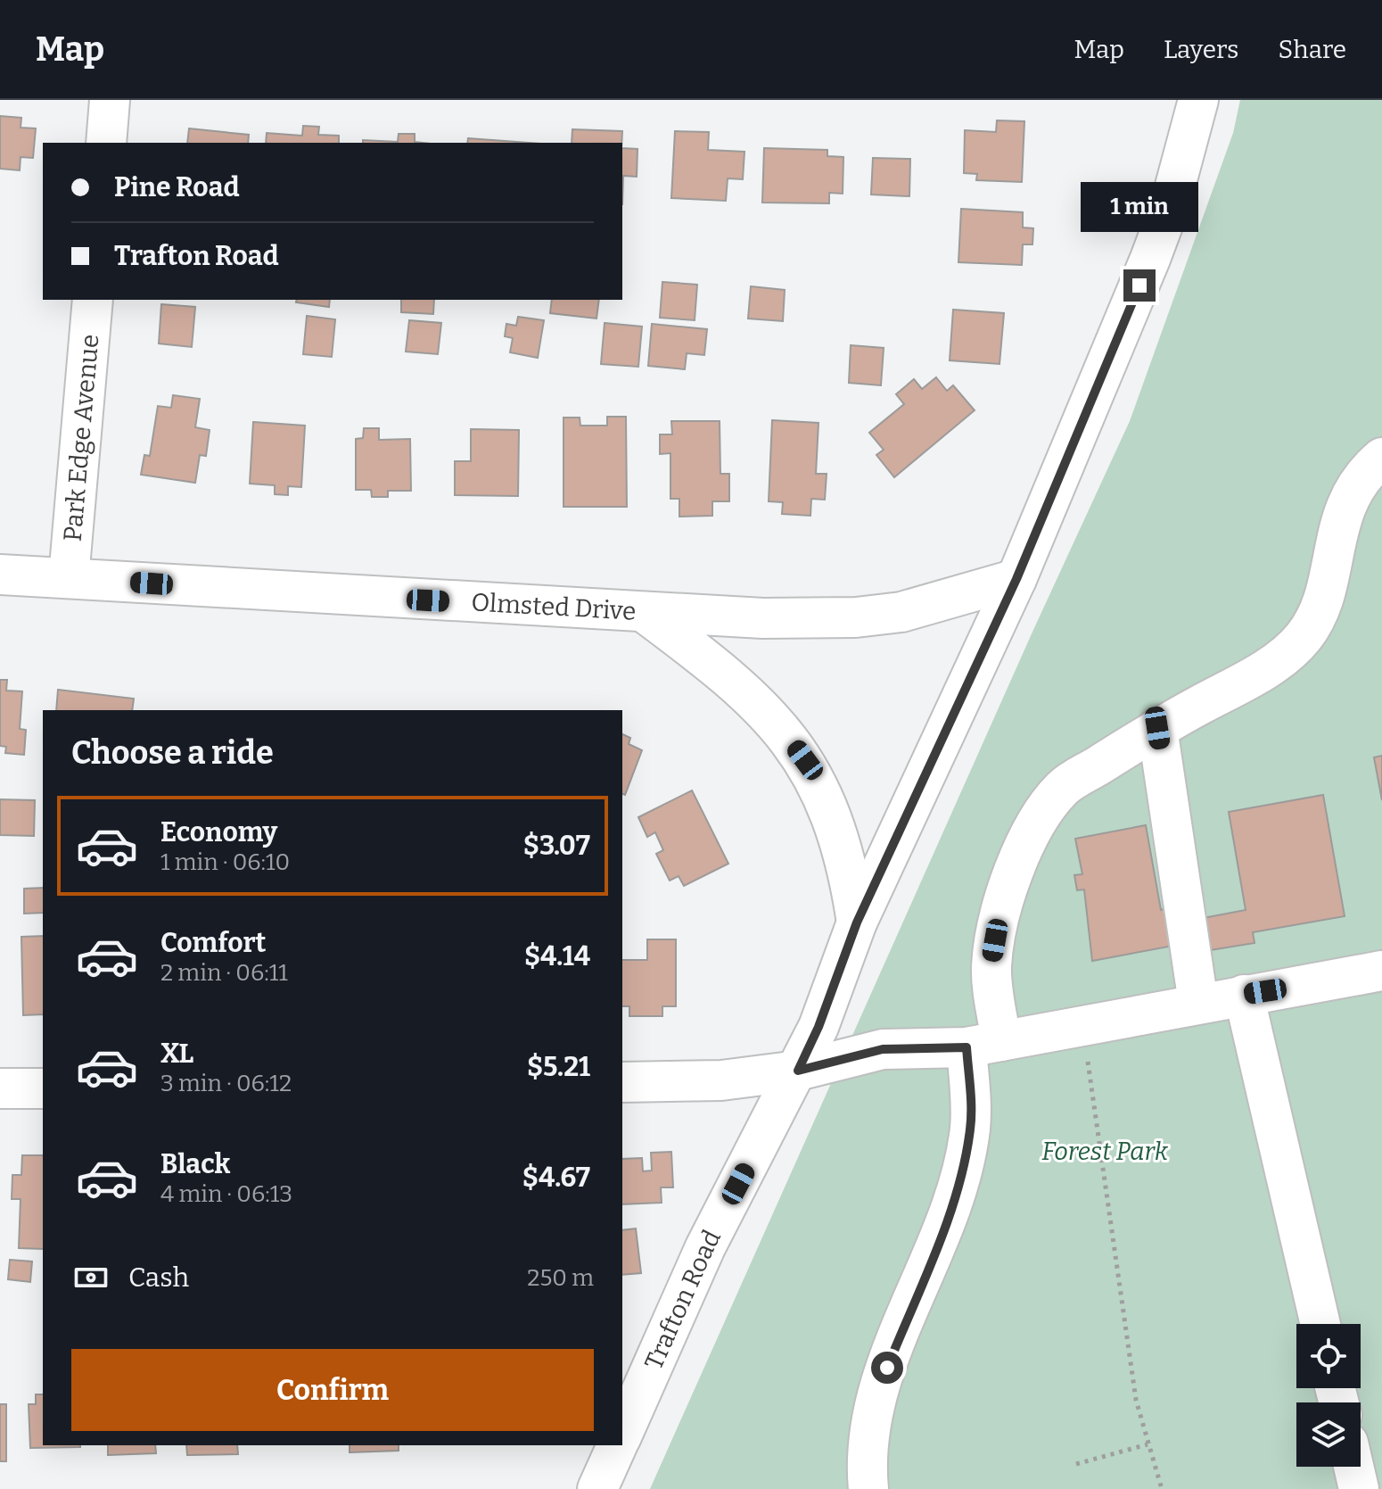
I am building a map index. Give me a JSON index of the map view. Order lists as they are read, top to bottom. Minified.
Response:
{"streets":{"street":["Park Edge Avenue","Olmsted Drive","Trafton Road"]},"crossings":[["Park Edge Avenue","Olmsted Drive"],["Olmsted Drive","Trafton Road"]],"parks":["Forest Park"],"page":{"header":"Map","nav":["Map","Layers","Share"],"banner":["Pine Road","Trafton Road"],"bubble":"1 min","heading":"Choose a ride","list":[{"name":"Economy","note":"1 min · 06:10","value":"$3.07"},{"name":"Comfort","note":"2 min · 06:11","value":"$4.14"},{"name":"XL","note":"3 min · 06:12","value":"$5.21"},{"name":"Black","note":"4 min · 06:13","value":"$4.67"}],"pay":["Cash","250 m"],"buttons":"Confirm"}}
